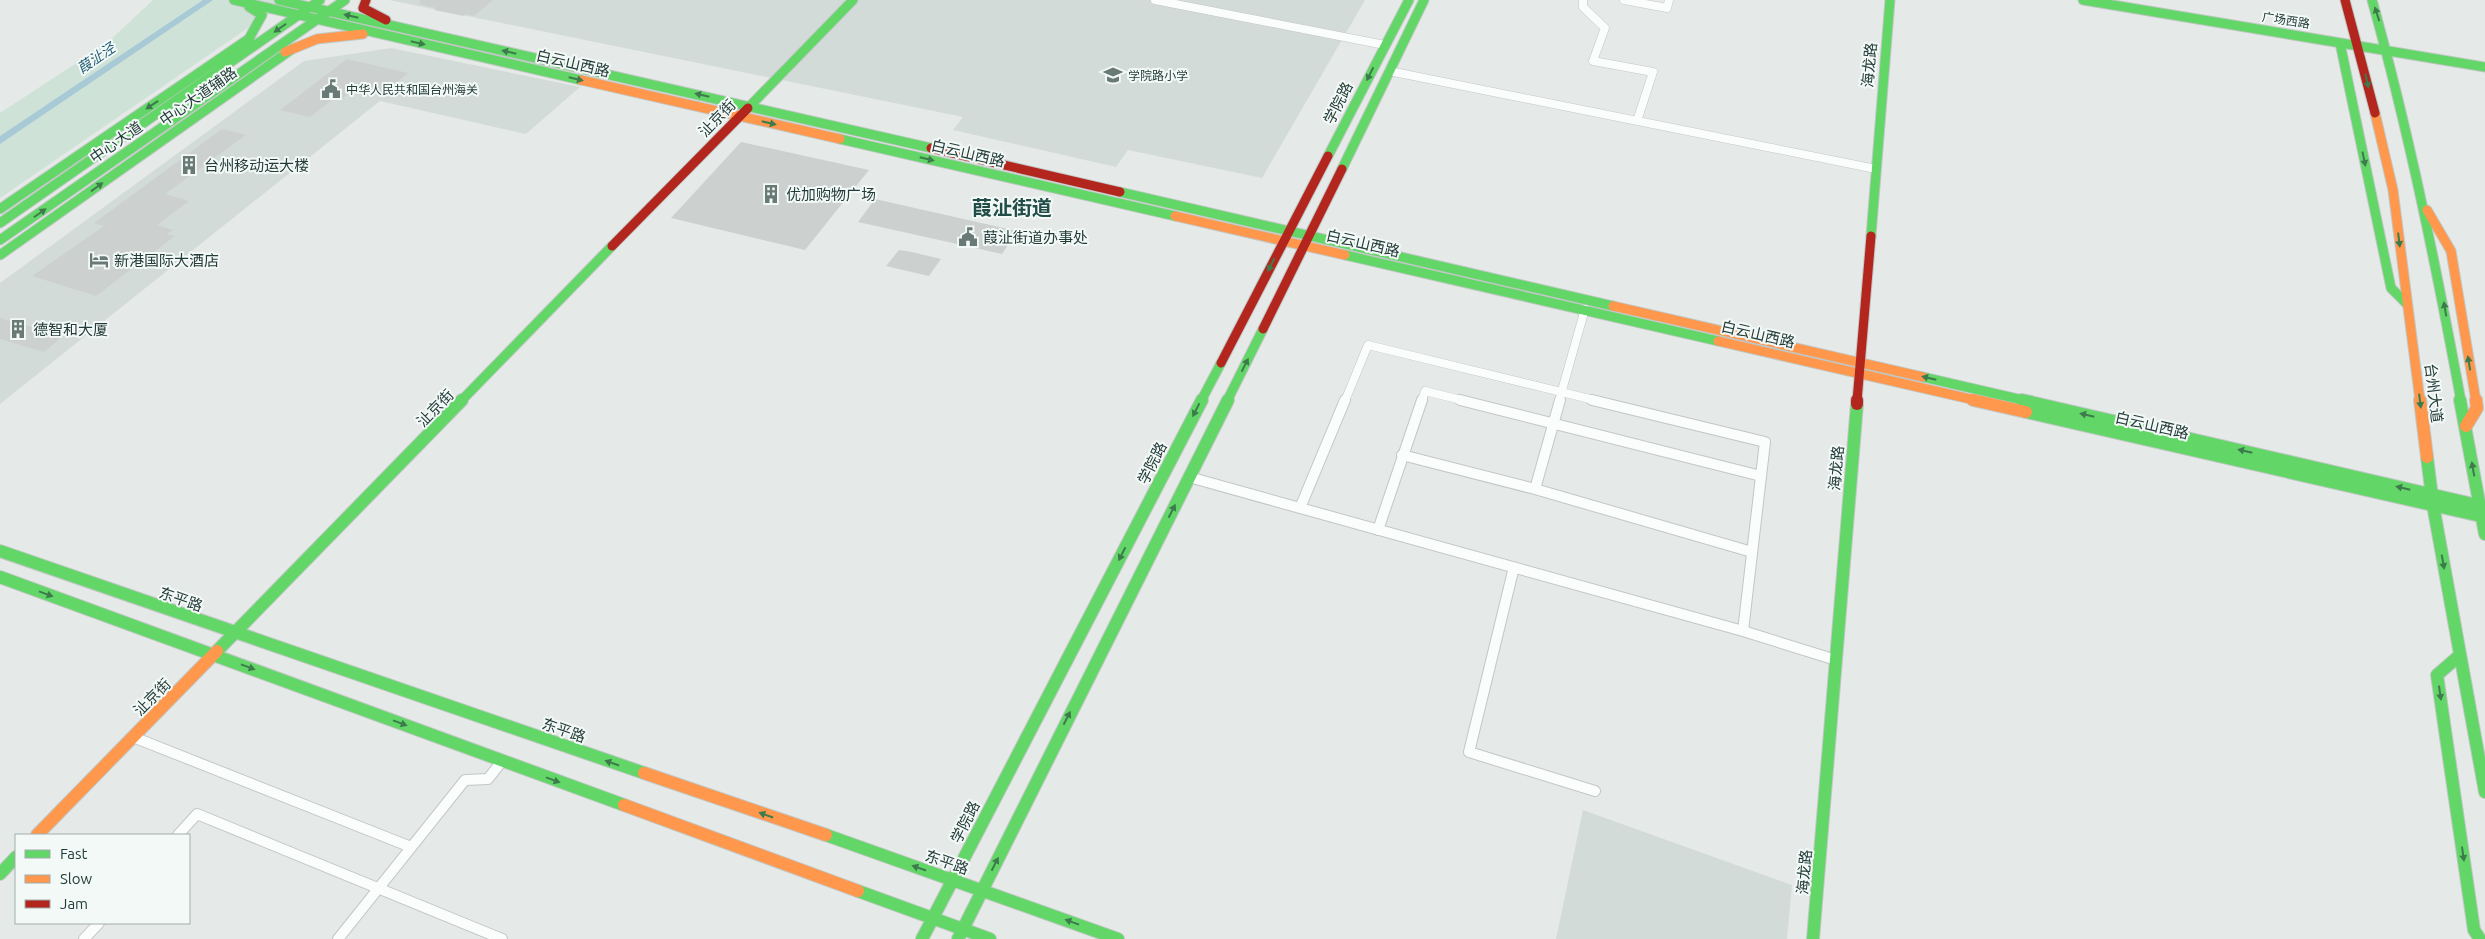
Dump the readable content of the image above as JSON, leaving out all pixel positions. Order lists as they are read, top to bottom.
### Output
{
  "streets": {
    "main road": [
      "广场西路",
      "白云山西路",
      "海龙路",
      "中心大道辅路",
      "学院路",
      "沚京街",
      "中心大道",
      "台州大道",
      "东平路"
    ]
  },
  "crossings": [
    ["广场西路", "台州大道"],
    ["白云山西路", "海龙路"],
    ["白云山西路", "学院路"],
    ["白云山西路", "沚京街"],
    ["白云山西路", "中心大道"],
    ["白云山西路", "台州大道"],
    ["中心大道辅路", "中心大道"],
    ["学院路", "东平路"],
    ["沚京街", "东平路"]
  ],
  "districts": ["葭沚街道"],
  "water": ["葭沚泾"],
  "places": {
    "school or university": ["学院路小学"],
    "public building": ["中华人民共和国台州海关", "葭沚街道办事处"],
    "building": ["台州移动运大楼", "优加购物广场", "德智和大厦"],
    "hotel": ["新港国际大酒店"]
  },
  "legend": ["Fast", "Slow", "Jam"]
}
